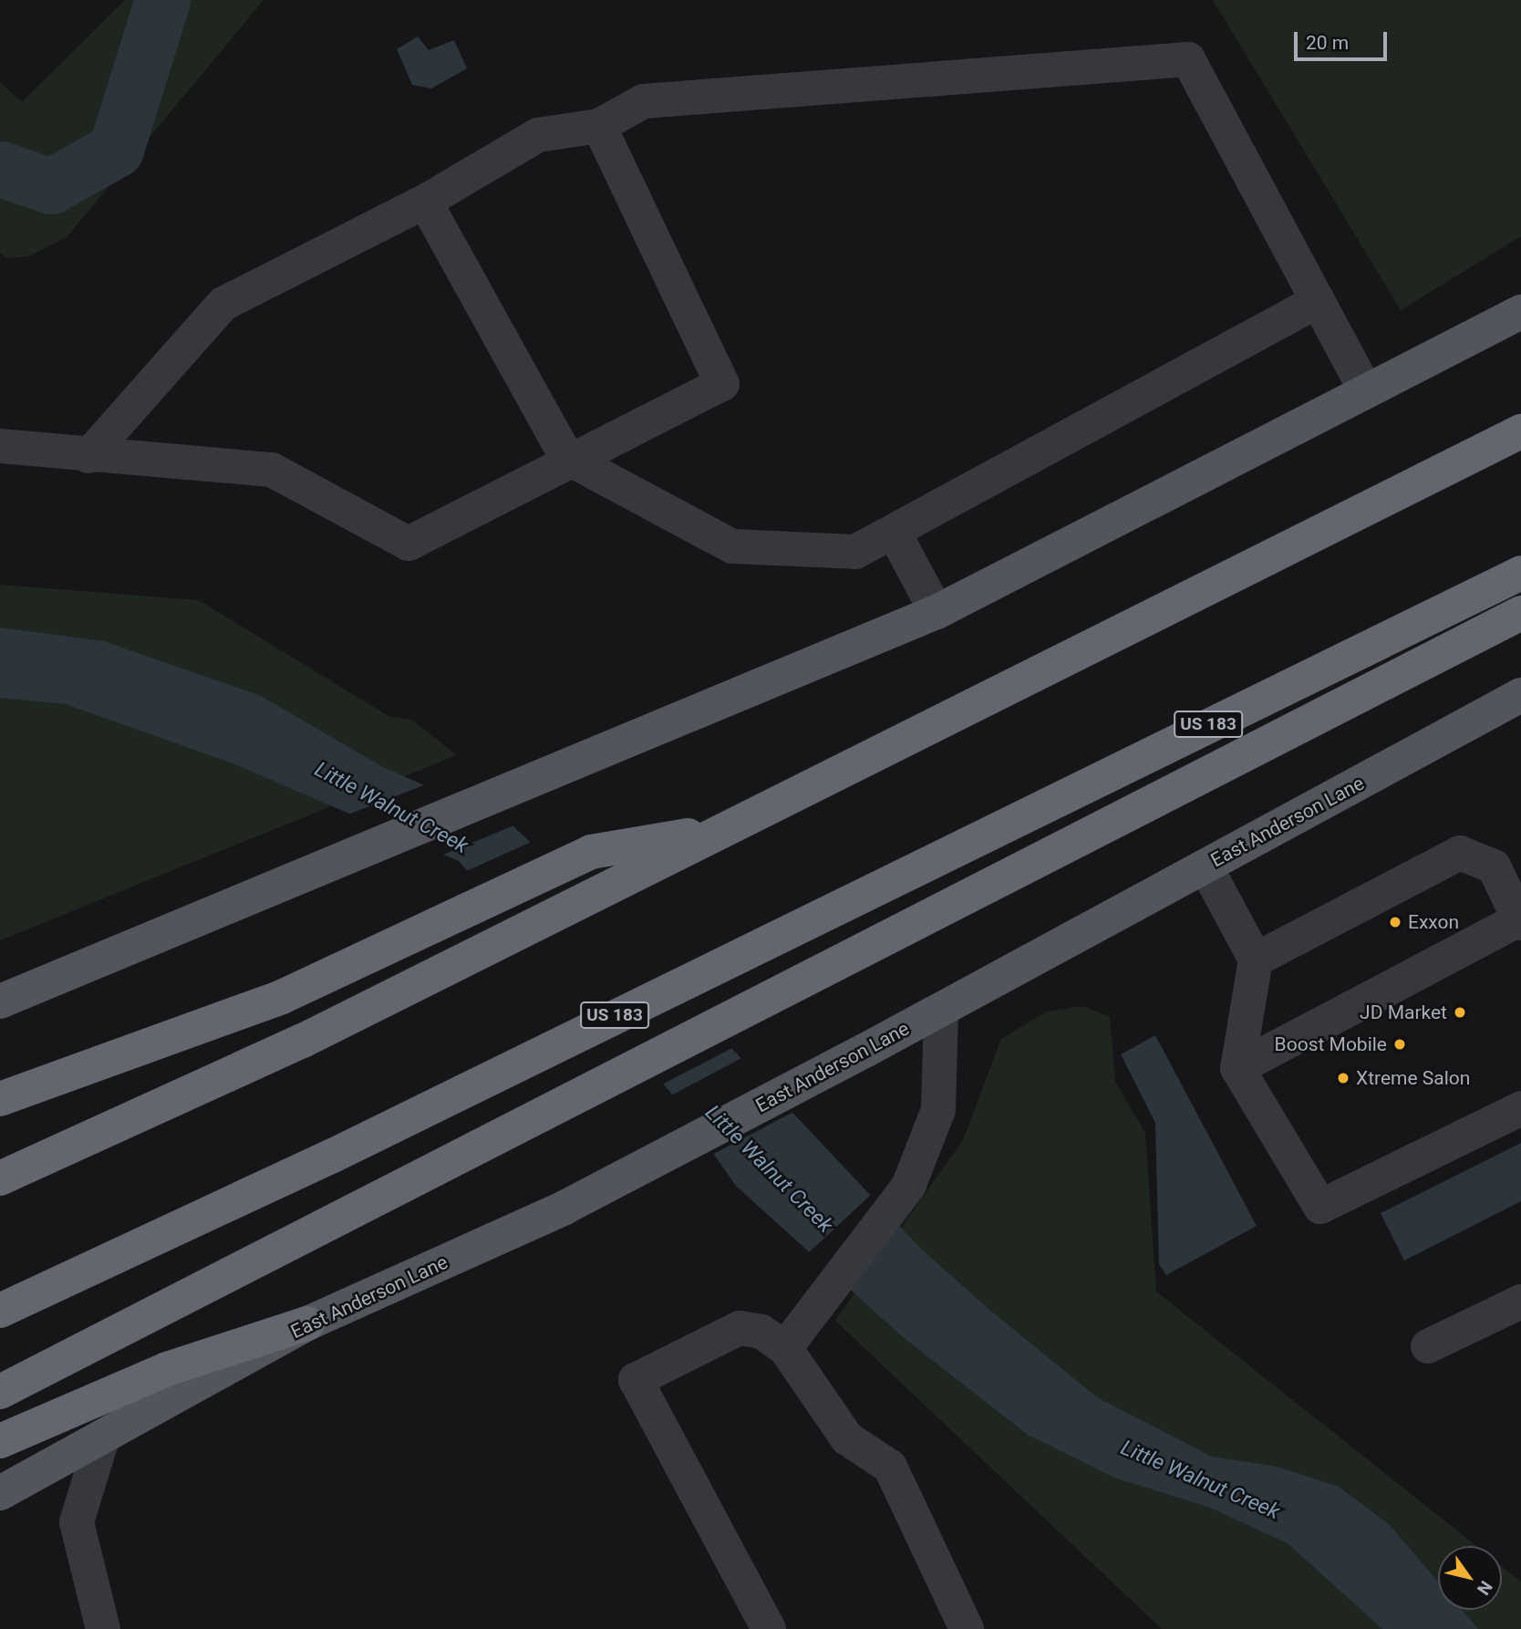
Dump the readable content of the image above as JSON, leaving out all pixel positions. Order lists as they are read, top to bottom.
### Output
{
  "streets": {
    "highway": ["US 183"],
    "main road": ["East Anderson Lane"]
  },
  "water": ["Little Walnut Creek"],
  "places": [
    "Exxon",
    "JD Market",
    "Boost Mobile",
    "Xtreme Salon"
  ],
  "scale_bar": "20 m",
  "north": "bottom right"
}
